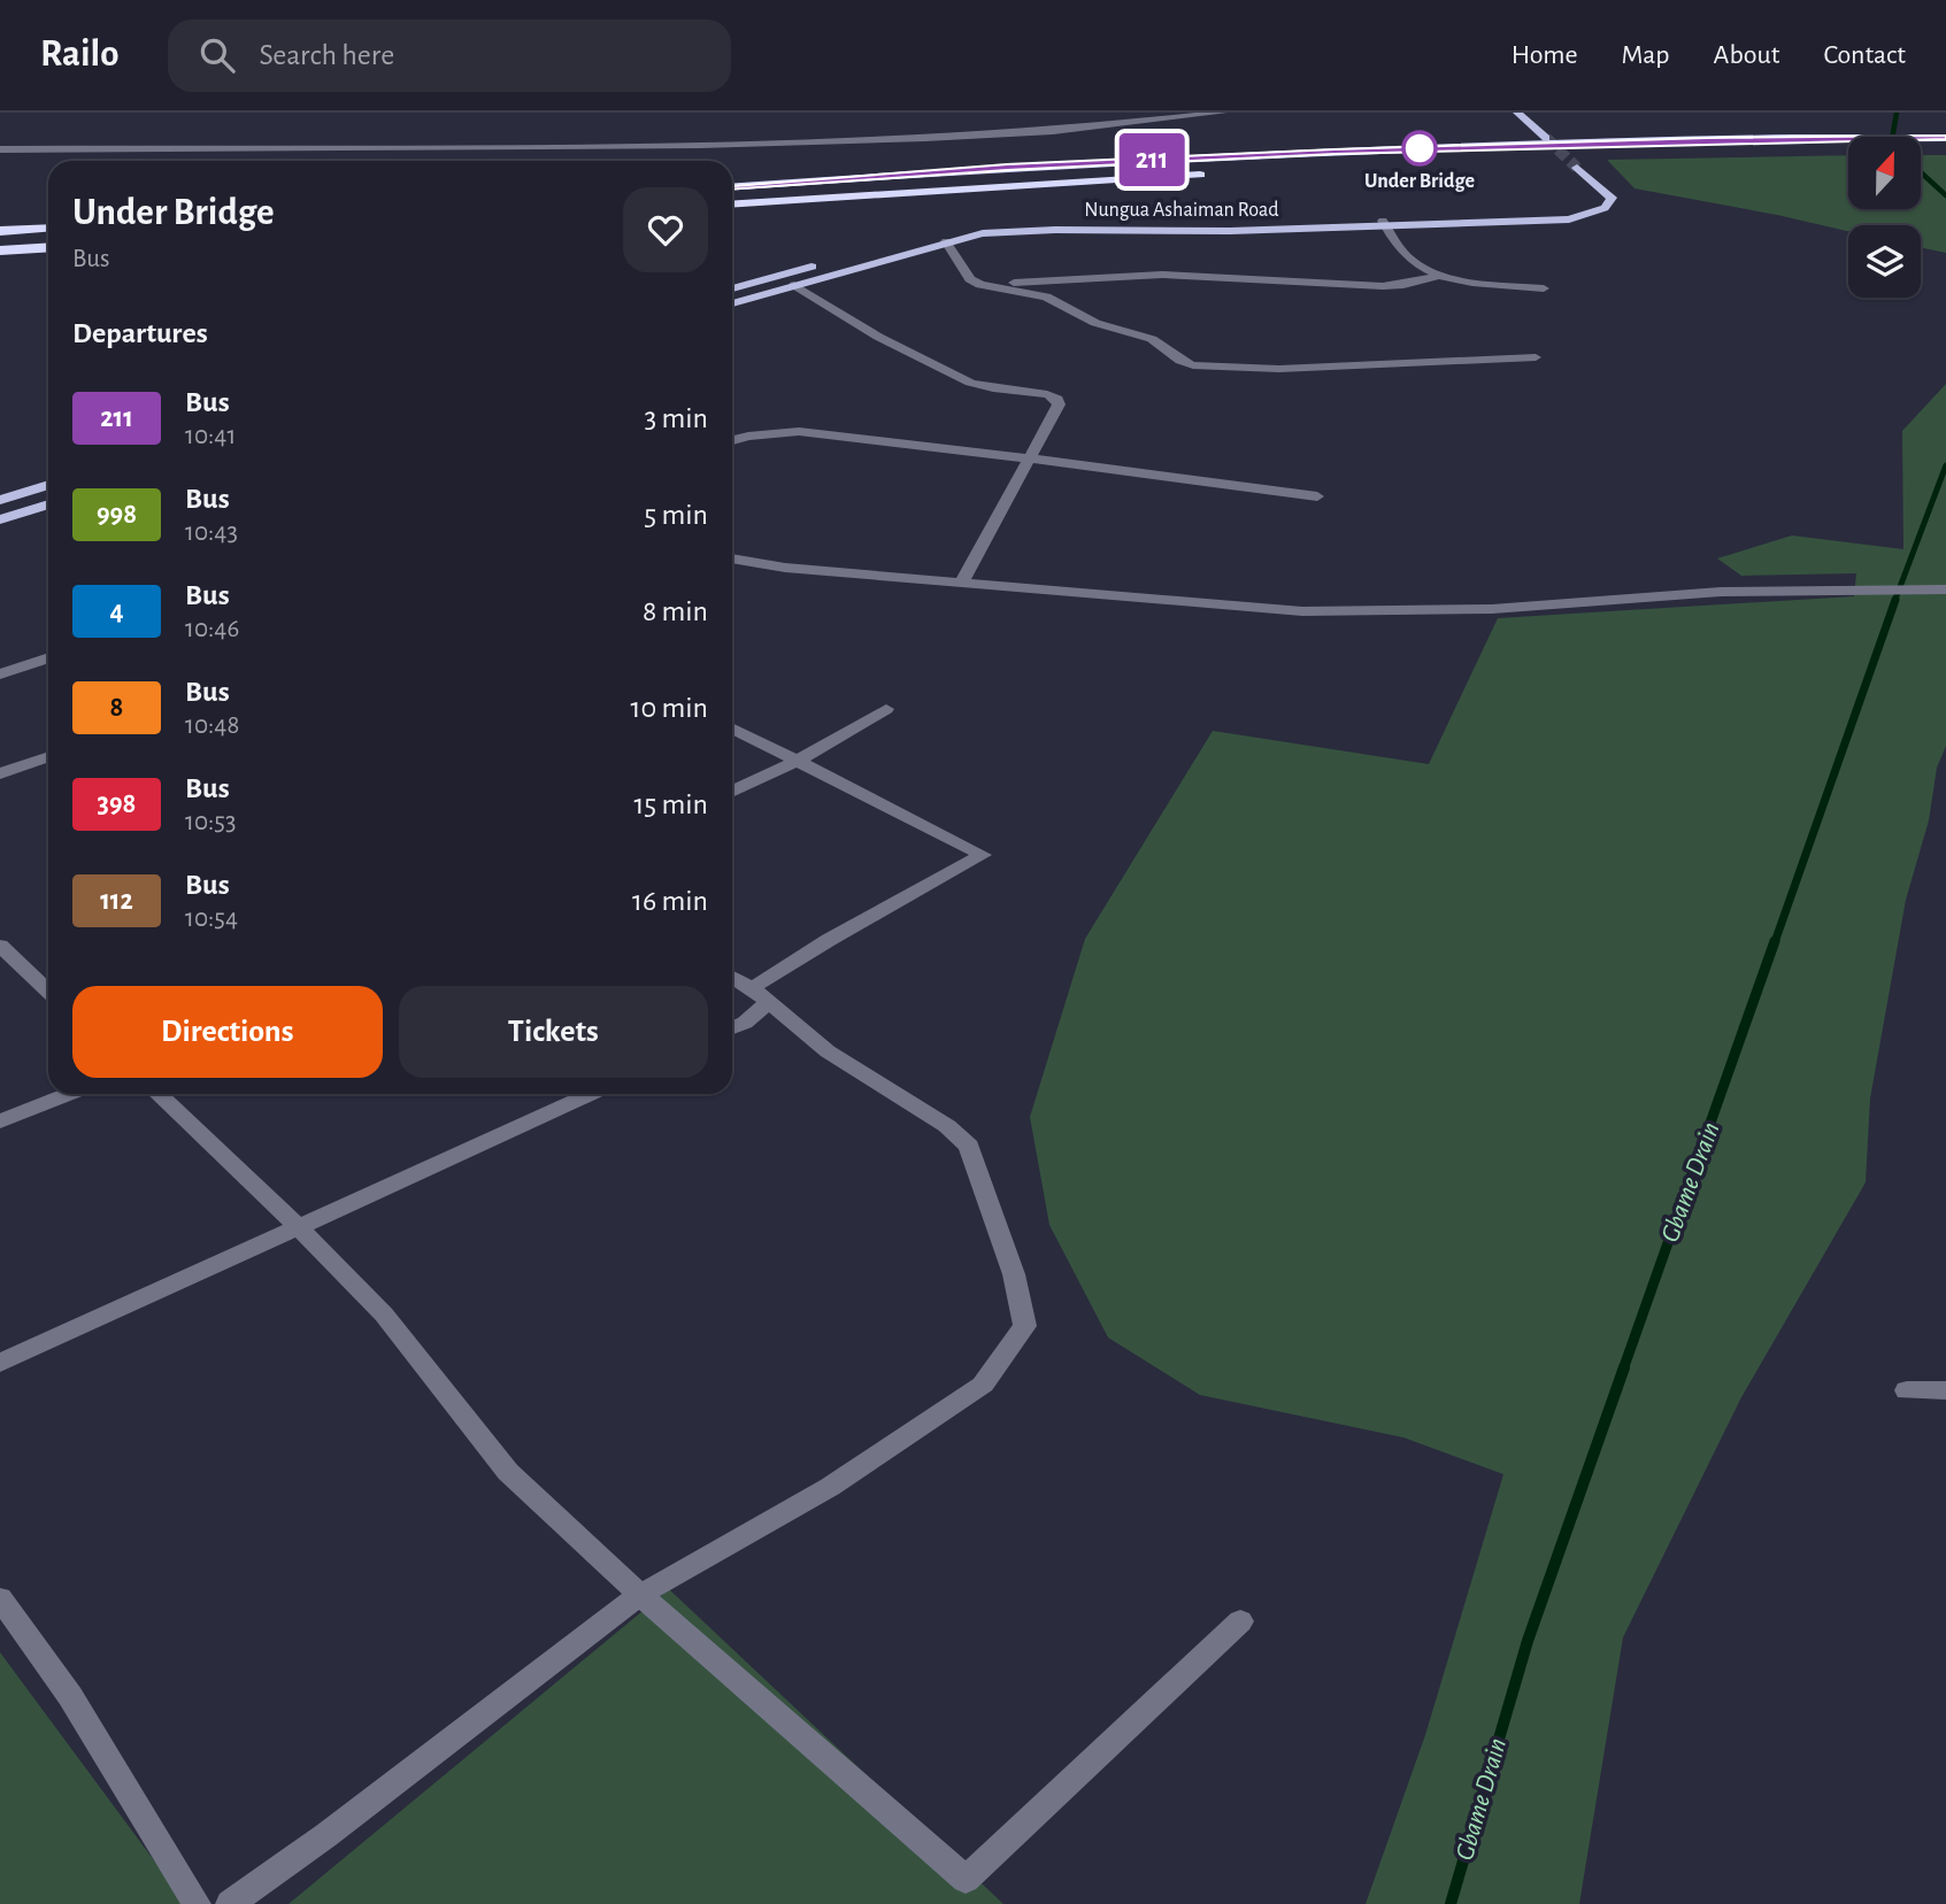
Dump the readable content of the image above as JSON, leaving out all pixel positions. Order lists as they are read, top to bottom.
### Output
{
  "streets": {
    "main road": ["Nungua Ashaiman Road"]
  },
  "water": ["Gbame Drain"],
  "places": ["Under Bridge"],
  "lines": ["bus line 211"],
  "north": "top",
  "page": {
    "header": "Railo",
    "search": "Search here",
    "nav": [
      "Home",
      "Map",
      "About",
      "Contact"
    ],
    "on_map": "211",
    "heading": [
      ["Under Bridge", "Bus"],
      "Departures"
    ],
    "list": [
      {
        "mark": "211",
        "name": "Bus",
        "note": "10:41",
        "value": "3 min"
      },
      {
        "mark": "998",
        "name": "Bus",
        "note": "10:43",
        "value": "5 min"
      },
      {
        "mark": "4",
        "name": "Bus",
        "note": "10:46",
        "value": "8 min"
      },
      {
        "mark": "8",
        "name": "Bus",
        "note": "10:48",
        "value": "10 min"
      },
      {
        "mark": "398",
        "name": "Bus",
        "note": "10:53",
        "value": "15 min"
      },
      {
        "mark": "112",
        "name": "Bus",
        "note": "10:54",
        "value": "16 min"
      }
    ],
    "buttons": ["Directions", "Tickets"]
  }
}
